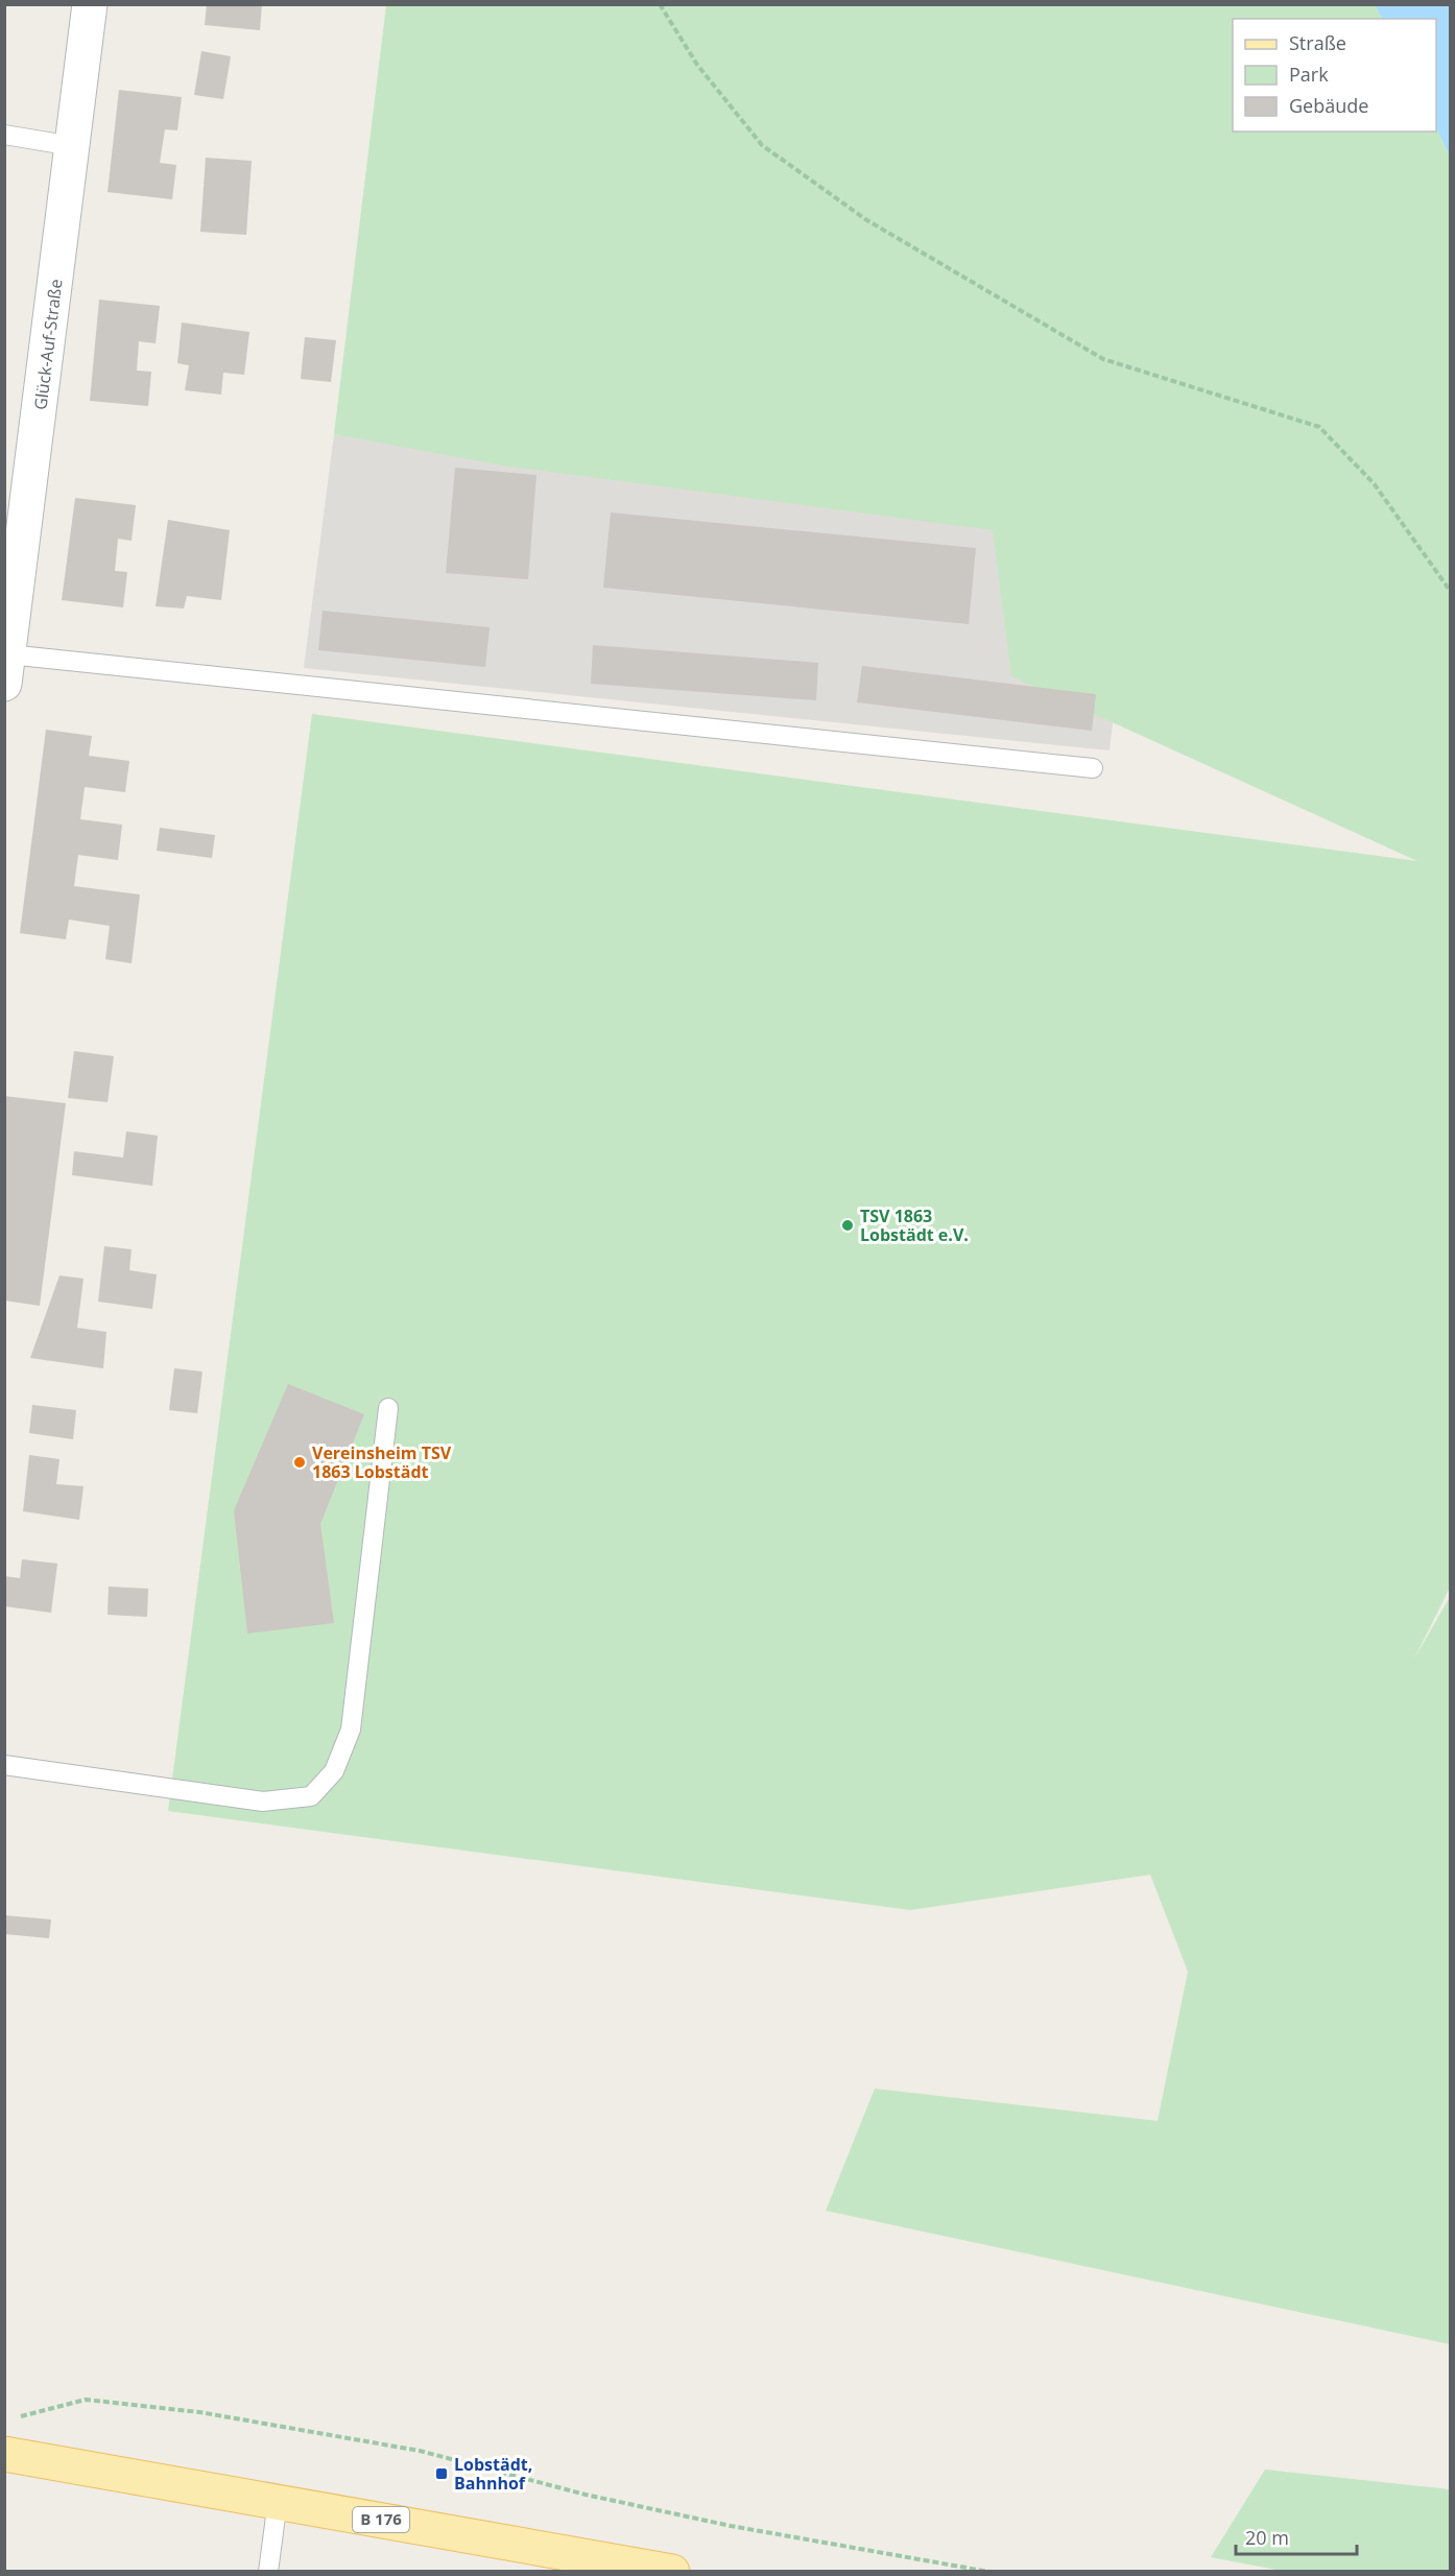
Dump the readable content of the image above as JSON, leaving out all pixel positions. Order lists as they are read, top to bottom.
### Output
{
  "streets": {
    "main road": ["Glück-Auf-Straße", "B 176"]
  },
  "places": {
    "other": ["TSV 1863 Lobstädt e.V.", "Vereinsheim TSV 1863 Lobstädt"],
    "transit": ["Lobstädt, Bahnhof"]
  },
  "legend": ["Straße", "Park", "Gebäude"],
  "scale_bar": "20 m"
}
